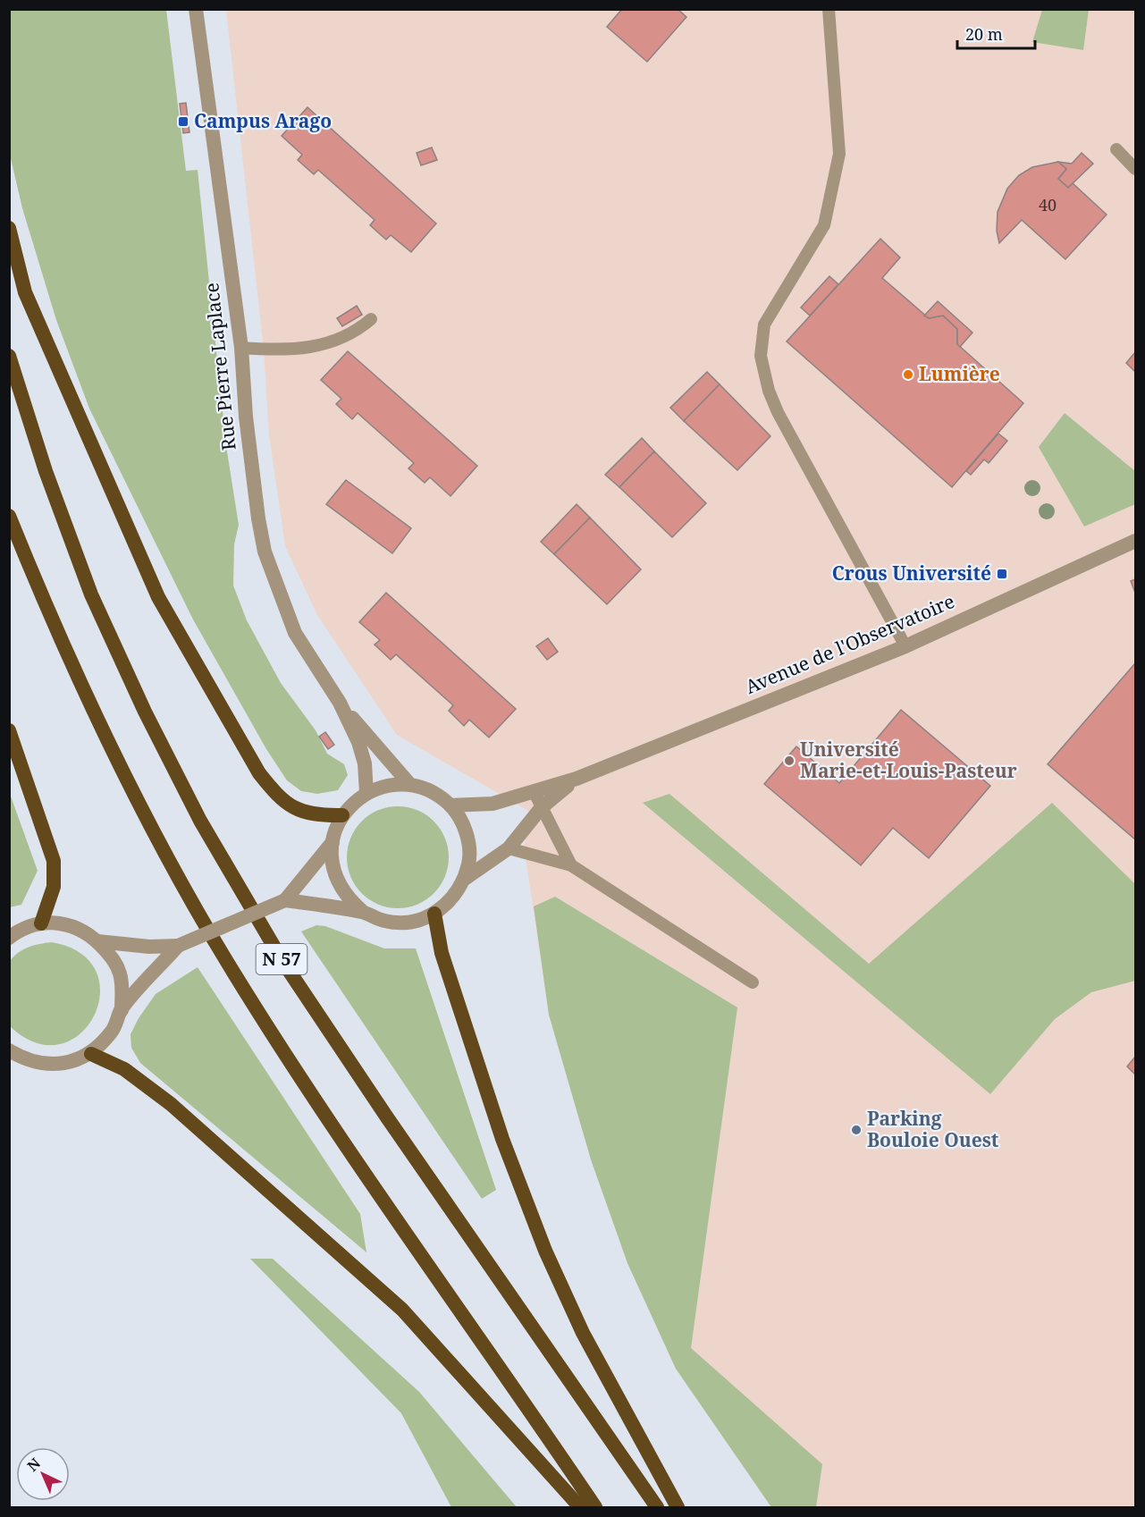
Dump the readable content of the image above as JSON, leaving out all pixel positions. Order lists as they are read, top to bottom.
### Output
{
  "streets": {
    "highway": ["N 57"],
    "street": ["Rue Pierre Laplace", "Avenue de l'Observatoire"]
  },
  "crossings": [
    ["Rue Pierre Laplace", "Avenue de l'Observatoire"]
  ],
  "places": {
    "transit": ["Campus Arago", "Crous Université"],
    "other": ["Lumière", "Université Marie-et-Louis-Pasteur", "Parking Bouloie Ouest"]
  },
  "house_numbers": ["40"],
  "scale_bar": "20 m",
  "north": "top left"
}
